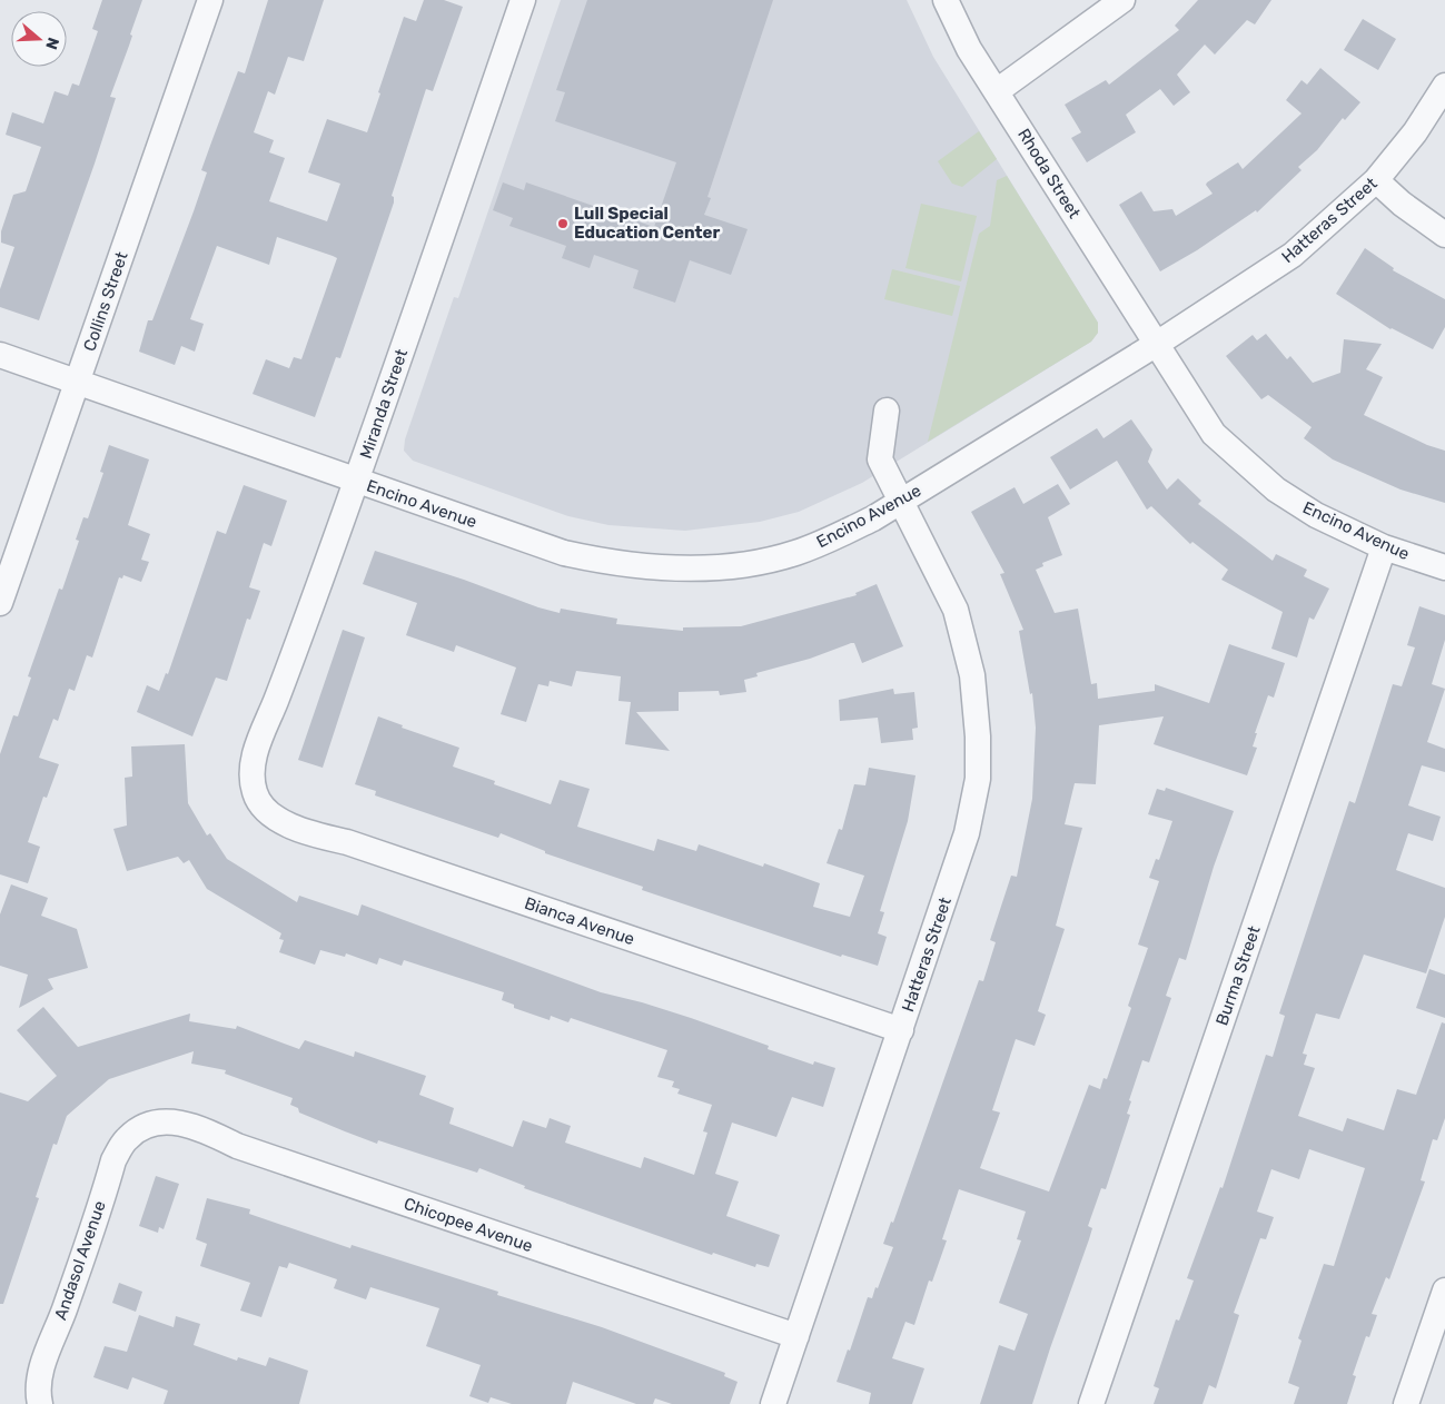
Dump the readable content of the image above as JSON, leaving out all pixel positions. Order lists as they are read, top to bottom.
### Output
{
  "streets": {
    "street": [
      "Rhoda Street",
      "Hatteras Street",
      "Collins Street",
      "Miranda Street",
      "Encino Avenue",
      "Bianca Avenue",
      "Burma Street",
      "Chicopee Avenue",
      "Andasol Avenue"
    ]
  },
  "crossings": [
    ["Rhoda Street", "Hatteras Street"],
    ["Rhoda Street", "Encino Avenue"],
    ["Hatteras Street", "Encino Avenue"],
    ["Hatteras Street", "Bianca Avenue"],
    ["Hatteras Street", "Chicopee Avenue"],
    ["Collins Street", "Encino Avenue"],
    ["Miranda Street", "Encino Avenue"],
    ["Miranda Street", "Bianca Avenue"],
    ["Encino Avenue", "Burma Street"],
    ["Chicopee Avenue", "Andasol Avenue"]
  ],
  "places": ["Lull Special Education Center"],
  "north": "right"
}
